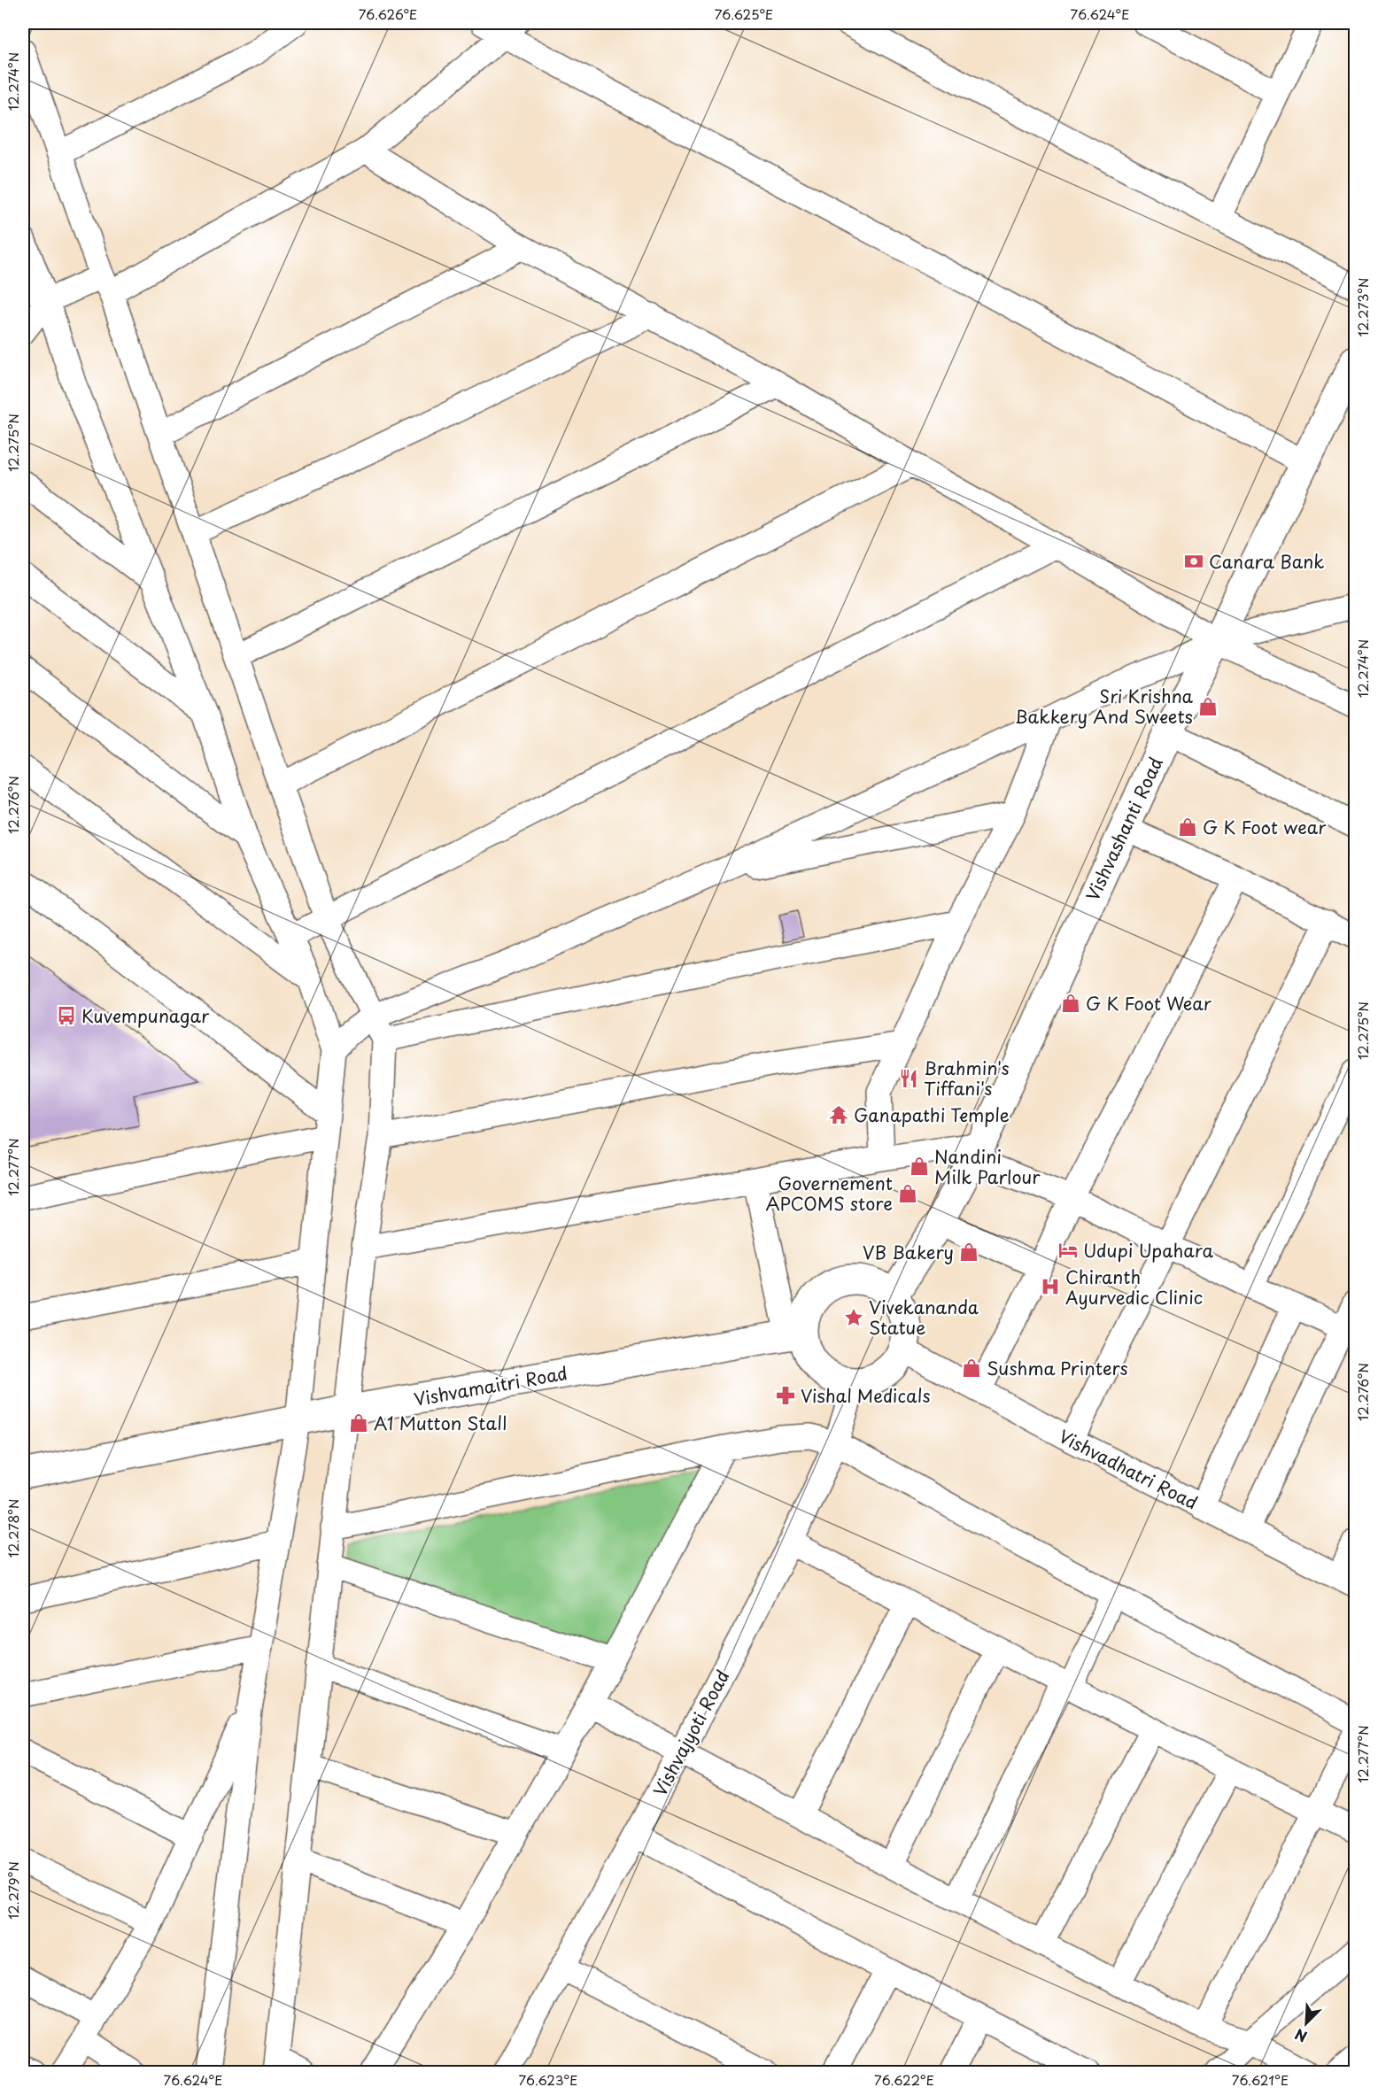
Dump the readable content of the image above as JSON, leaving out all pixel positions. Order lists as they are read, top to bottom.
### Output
{
  "streets": {
    "street": [
      "Vishvashanti Road",
      "Vishvamaitri Road",
      "Vishvadhatri Road",
      "Vishvajyoti Road"
    ]
  },
  "crossings": [
    ["Vishvashanti Road", "Vishvamaitri Road"],
    ["Vishvashanti Road", "Vishvadhatri Road"],
    ["Vishvashanti Road", "Vishvajyoti Road"],
    ["Vishvamaitri Road", "Vishvadhatri Road"],
    ["Vishvamaitri Road", "Vishvajyoti Road"],
    ["Vishvadhatri Road", "Vishvajyoti Road"]
  ],
  "places": {
    "bank": ["Canara Bank"],
    "shop": [
      "Sri Krishna Bakkery And Sweets",
      "G K Foot wear",
      "G K Foot Wear",
      "Nandini Milk Parlour",
      "Governement APCOMS store",
      "VB Bakery",
      "Sushma Printers",
      "A1 Mutton Stall"
    ],
    "bus stop": ["Kuvempunagar"],
    "restaurant": ["Brahmin's Tiffani's"],
    "temple": ["Ganapathi Temple"],
    "hotel": ["Udupi Upahara"],
    "hospital": ["Chiranth Ayurvedic Clinic"],
    "place": ["Vivekananda Statue"],
    "pharmacy": ["Vishal Medicals"]
  },
  "north": "bottom left",
  "coordinates": [
    "76.626°E",
    "76.625°E",
    "76.624°E",
    "12.274°N",
    "12.273°N",
    "12.275°N",
    "12.276°N",
    "12.277°N",
    "12.278°N",
    "12.279°N",
    "76.623°E",
    "76.622°E",
    "76.621°E"
  ]
}
